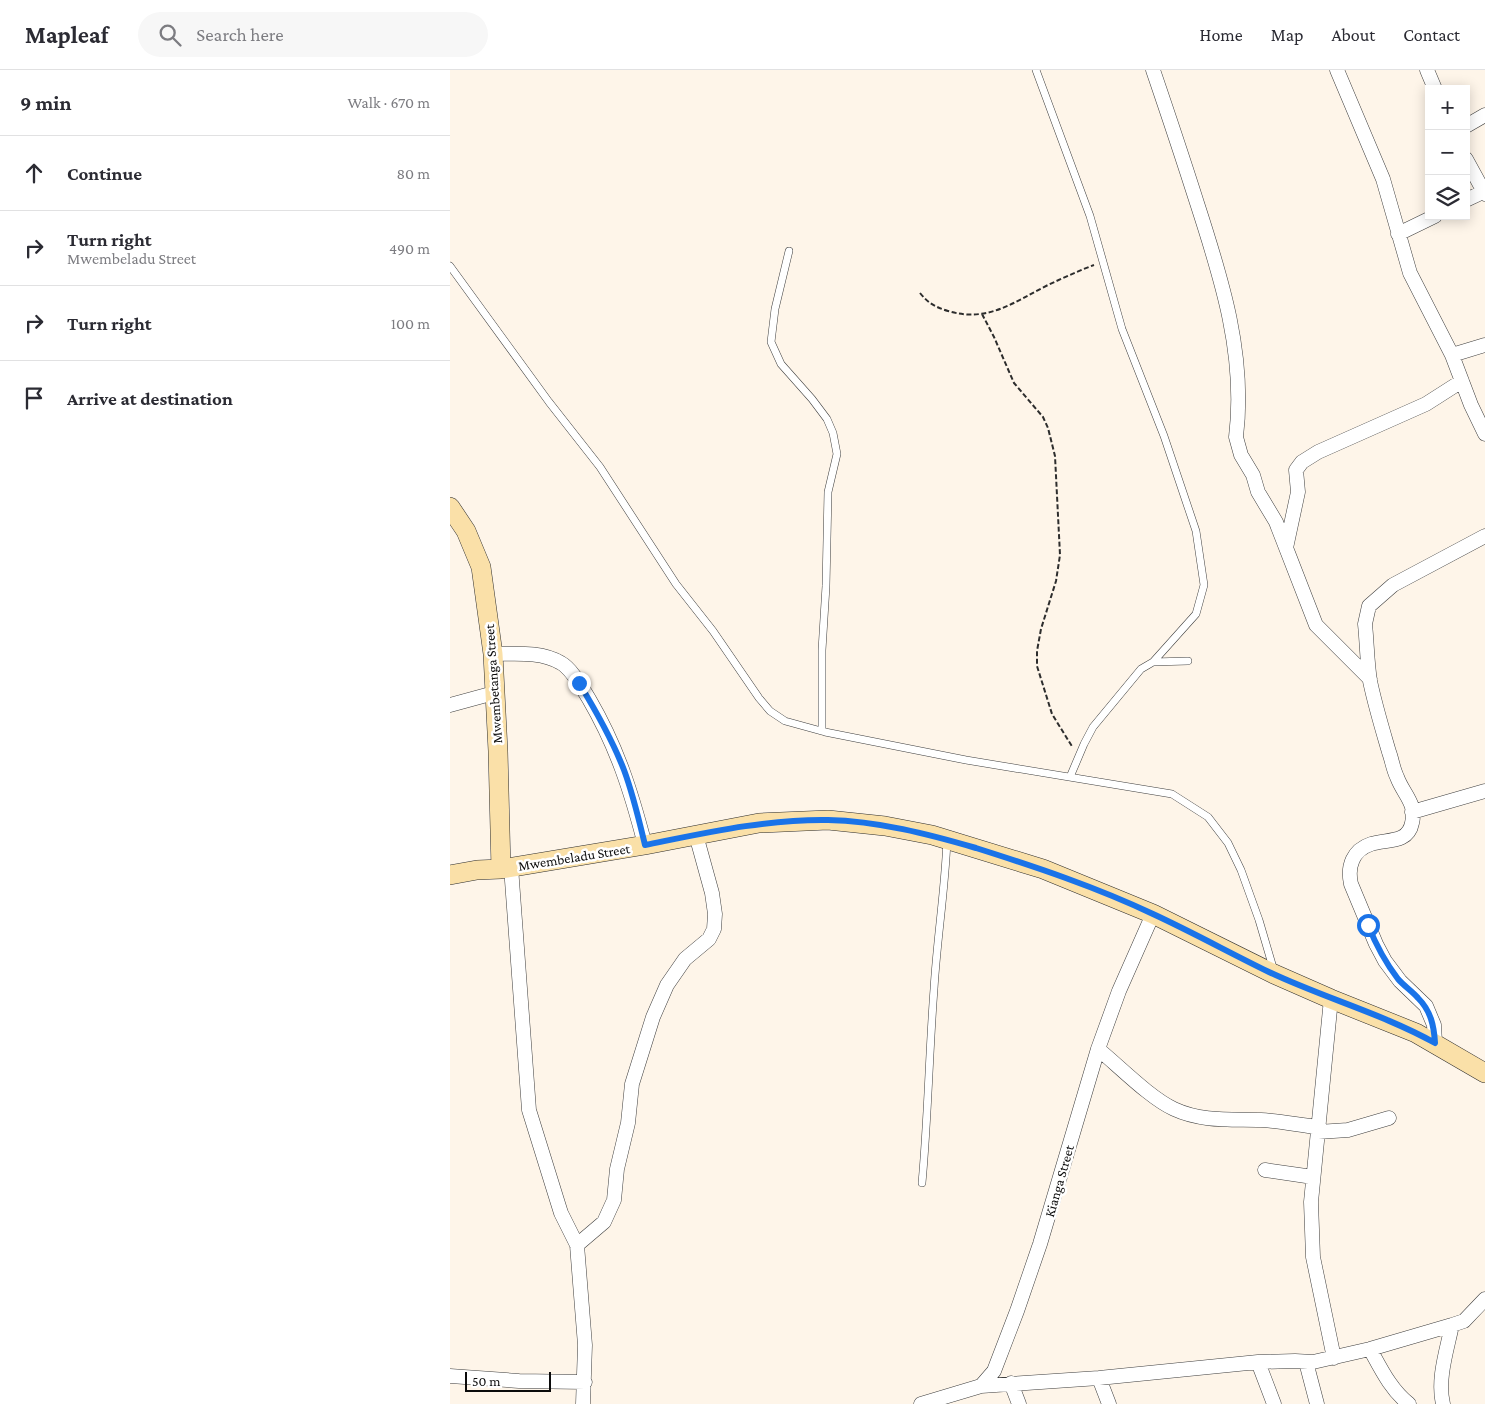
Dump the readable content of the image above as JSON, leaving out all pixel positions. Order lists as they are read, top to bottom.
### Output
{
  "streets": {
    "street": ["Mwembetanga Street", "Mwembeladu Street", "Kianga Street"]
  },
  "crossings": [
    ["Mwembetanga Street", "Mwembeladu Street"],
    ["Mwembeladu Street", "Kianga Street"]
  ],
  "scale_bar": "50 m",
  "page": {
    "header": "Mapleaf",
    "search": "Search here",
    "nav": [
      "Home",
      "Map",
      "About",
      "Contact"
    ],
    "heading": ["9 min", "Walk · 670 m"],
    "map_buttons": ["+", "−"],
    "list": [
      ["Continue", "80 m"],
      ["Turn right", "Mwembeladu Street", "490 m"],
      ["Turn right", "100 m"],
      "Arrive at destination"
    ],
    "scale": "50 m"
  }
}
